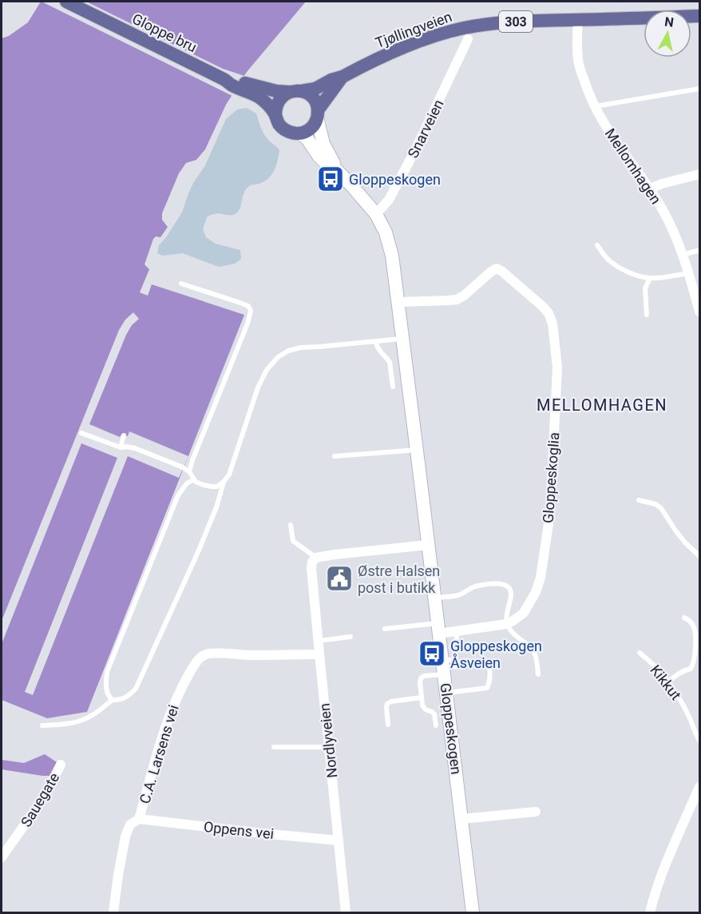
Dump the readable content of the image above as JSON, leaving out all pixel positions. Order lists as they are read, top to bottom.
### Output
{
  "streets": {
    "main road": [
      "303",
      "Tjøllingveien",
      "Gloppe bru",
      "Gloppeskogen"
    ],
    "street": [
      "Snarveien",
      "Mellomhagen",
      "Gloppeskoglia",
      "Nordlyveien",
      "C.A. Larsens vei",
      "Sauegate",
      "Oppens vei"
    ],
    "lane": ["Kikkut"]
  },
  "crossings": [
    ["303", "Tjøllingveien"],
    ["303", "Gloppeskogen"],
    ["Tjøllingveien", "Gloppe bru"],
    ["Tjøllingveien", "Mellomhagen"],
    ["Tjøllingveien", "Gloppeskogen"],
    ["Snarveien", "Gloppeskogen"],
    ["Gloppeskoglia", "Gloppeskogen"],
    ["Nordlyveien", "C.A. Larsens vei"],
    ["Nordlyveien", "Oppens vei"],
    ["C.A. Larsens vei", "Oppens vei"]
  ],
  "districts": ["MELLOMHAGEN"],
  "places": {
    "bus stop": ["Gloppeskogen", "Gloppeskogen Åsveien"],
    "public building": ["Østre Halsen post i butikk"]
  },
  "north": "top"
}
